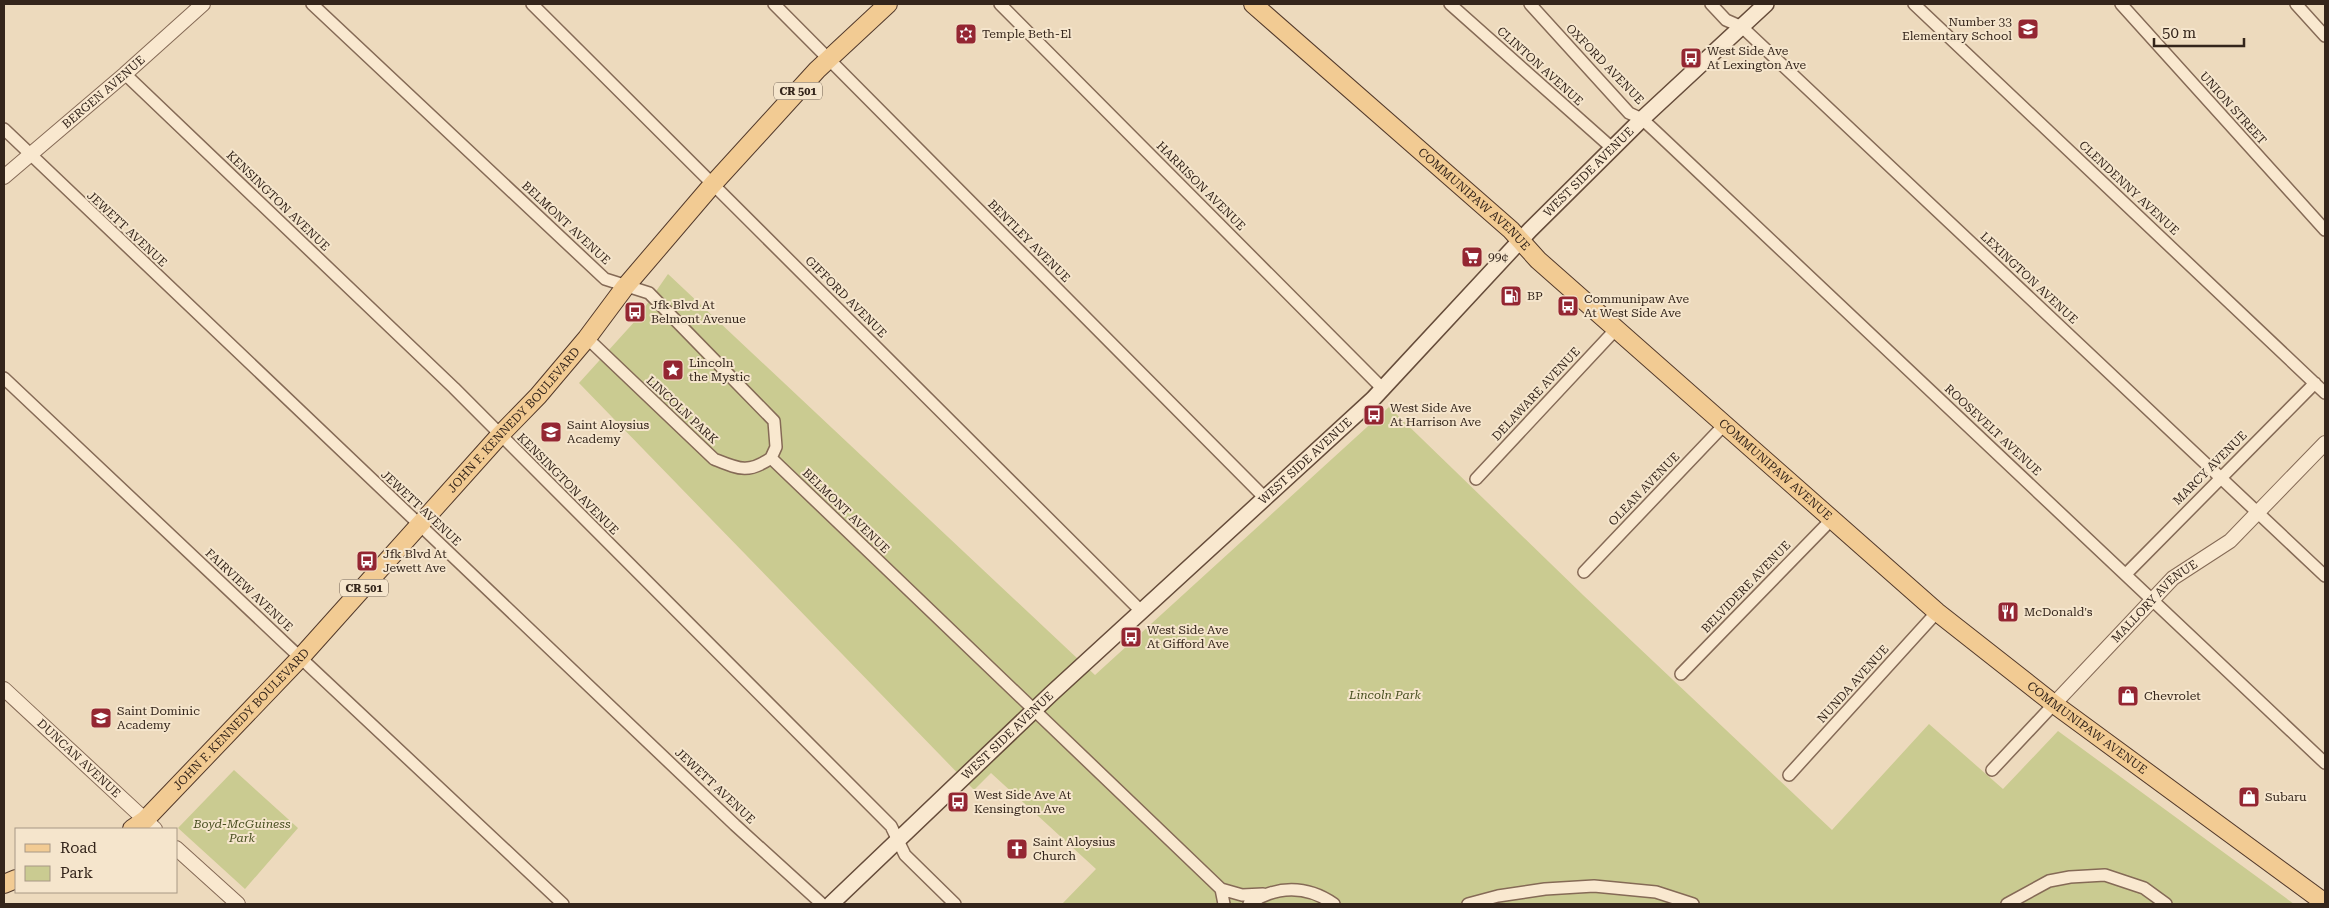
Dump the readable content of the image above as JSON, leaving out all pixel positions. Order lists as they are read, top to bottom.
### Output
{
  "streets": {
    "main road": [
      "CR 501",
      "WEST SIDE AVENUE",
      "COMMUNIPAW AVENUE",
      "JOHN F. KENNEDY BOULEVARD"
    ],
    "street": [
      "OXFORD AVENUE",
      "CLINTON AVENUE",
      "BERGEN AVENUE",
      "UNION STREET",
      "HARRISON AVENUE",
      "CLENDENNY AVENUE",
      "KENSINGTON AVENUE",
      "BELMONT AVENUE",
      "JEWETT AVENUE",
      "BENTLEY AVENUE",
      "LEXINGTON AVENUE",
      "GIFFORD AVENUE",
      "DELAWARE AVENUE",
      "LINCOLN PARK",
      "ROOSEVELT AVENUE",
      "MARCY AVENUE",
      "OLEAN AVENUE",
      "BELVIDERE AVENUE",
      "FAIRVIEW AVENUE",
      "MALLORY AVENUE",
      "NUNDA AVENUE",
      "DUNCAN AVENUE"
    ]
  },
  "crossings": [
    ["OXFORD AVENUE", "WEST SIDE AVENUE"],
    ["OXFORD AVENUE", "ROOSEVELT AVENUE"],
    ["CLINTON AVENUE", "WEST SIDE AVENUE"],
    ["BERGEN AVENUE", "KENSINGTON AVENUE"],
    ["BERGEN AVENUE", "JEWETT AVENUE"],
    ["WEST SIDE AVENUE", "HARRISON AVENUE"],
    ["WEST SIDE AVENUE", "COMMUNIPAW AVENUE"],
    ["WEST SIDE AVENUE", "KENSINGTON AVENUE"],
    ["WEST SIDE AVENUE", "BELMONT AVENUE"],
    ["WEST SIDE AVENUE", "BENTLEY AVENUE"],
    ["WEST SIDE AVENUE", "LEXINGTON AVENUE"],
    ["WEST SIDE AVENUE", "GIFFORD AVENUE"],
    ["WEST SIDE AVENUE", "ROOSEVELT AVENUE"],
    ["CLENDENNY AVENUE", "MARCY AVENUE"],
    ["COMMUNIPAW AVENUE", "DELAWARE AVENUE"],
    ["COMMUNIPAW AVENUE", "OLEAN AVENUE"],
    ["COMMUNIPAW AVENUE", "BELVIDERE AVENUE"],
    ["COMMUNIPAW AVENUE", "MALLORY AVENUE"],
    ["COMMUNIPAW AVENUE", "NUNDA AVENUE"],
    ["KENSINGTON AVENUE", "JOHN F. KENNEDY BOULEVARD"],
    ["BELMONT AVENUE", "LINCOLN PARK"],
    ["BELMONT AVENUE", "JOHN F. KENNEDY BOULEVARD"],
    ["JEWETT AVENUE", "JOHN F. KENNEDY BOULEVARD"],
    ["BENTLEY AVENUE", "JOHN F. KENNEDY BOULEVARD"],
    ["LEXINGTON AVENUE", "MARCY AVENUE"],
    ["LEXINGTON AVENUE", "MALLORY AVENUE"],
    ["GIFFORD AVENUE", "JOHN F. KENNEDY BOULEVARD"],
    ["LINCOLN PARK", "JOHN F. KENNEDY BOULEVARD"],
    ["JOHN F. KENNEDY BOULEVARD", "FAIRVIEW AVENUE"],
    ["JOHN F. KENNEDY BOULEVARD", "DUNCAN AVENUE"],
    ["ROOSEVELT AVENUE", "MARCY AVENUE"],
    ["ROOSEVELT AVENUE", "MALLORY AVENUE"]
  ],
  "parks": ["Lincoln Park", "Boyd-McGuiness Park"],
  "places": {
    "school or university": ["Number 33 Elementary School", "Saint Aloysius Academy", "Saint Dominic Academy"],
    "synagogue": ["Temple Beth-El"],
    "bus stop": [
      "West Side Ave At Lexington Ave",
      "Communipaw Ave At West Side Ave",
      "Jfk Blvd At Belmont Avenue",
      "West Side Ave At Harrison Ave",
      "Jfk Blvd At Jewett Ave",
      "West Side Ave At Gifford Ave",
      "West Side Ave At Kensington Ave"
    ],
    "supermarket": ["99¢"],
    "fuel station": ["BP"],
    "place": ["Lincoln the Mystic"],
    "restaurant": ["McDonald's"],
    "shop": ["Chevrolet", "Subaru"],
    "church": ["Saint Aloysius Church"]
  },
  "legend": ["Road", "Park"],
  "scale_bar": "50 m"
}
